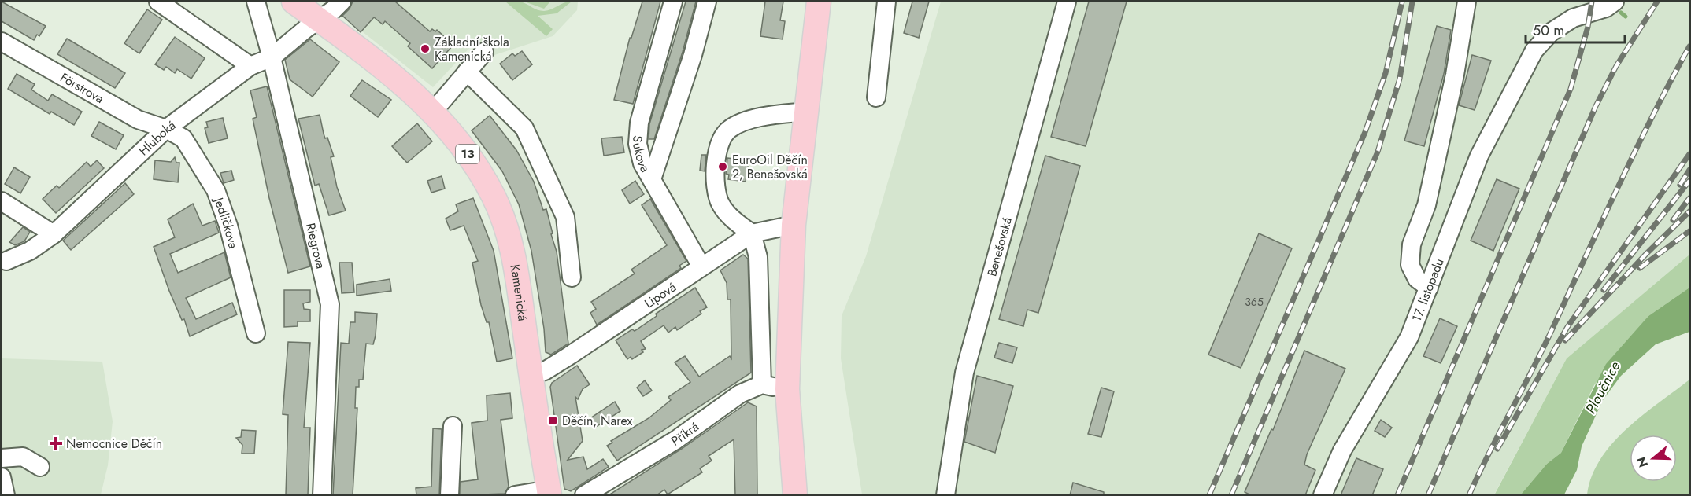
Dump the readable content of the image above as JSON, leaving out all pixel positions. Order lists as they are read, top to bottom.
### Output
{
  "streets": {
    "main road": ["13", "Kamenická"],
    "street": [
      "Förstrova",
      "Hluboká",
      "Sukova",
      "Jedličkova",
      "Riegrova",
      "Benešovská",
      "17. listopadu",
      "Lipová",
      "Příkrá"
    ]
  },
  "crossings": [
    ["Förstrova", "Hluboká"],
    ["Förstrova", "Jedličkova"],
    ["Hluboká", "Jedličkova"],
    ["Hluboká", "Riegrova"],
    ["Hluboká", "Kamenická"],
    ["Sukova", "Lipová"],
    ["Kamenická", "Lipová"]
  ],
  "water": ["Ploučnice"],
  "places": {
    "other": ["Základní škola Kamenická", "EuroOil Děčín 2, Benešovská"],
    "transit": ["Děčín, Narex"],
    "health": ["Nemocnice Děčín"]
  },
  "house_numbers": ["365"],
  "scale_bar": "50 m",
  "north": "left"
}
